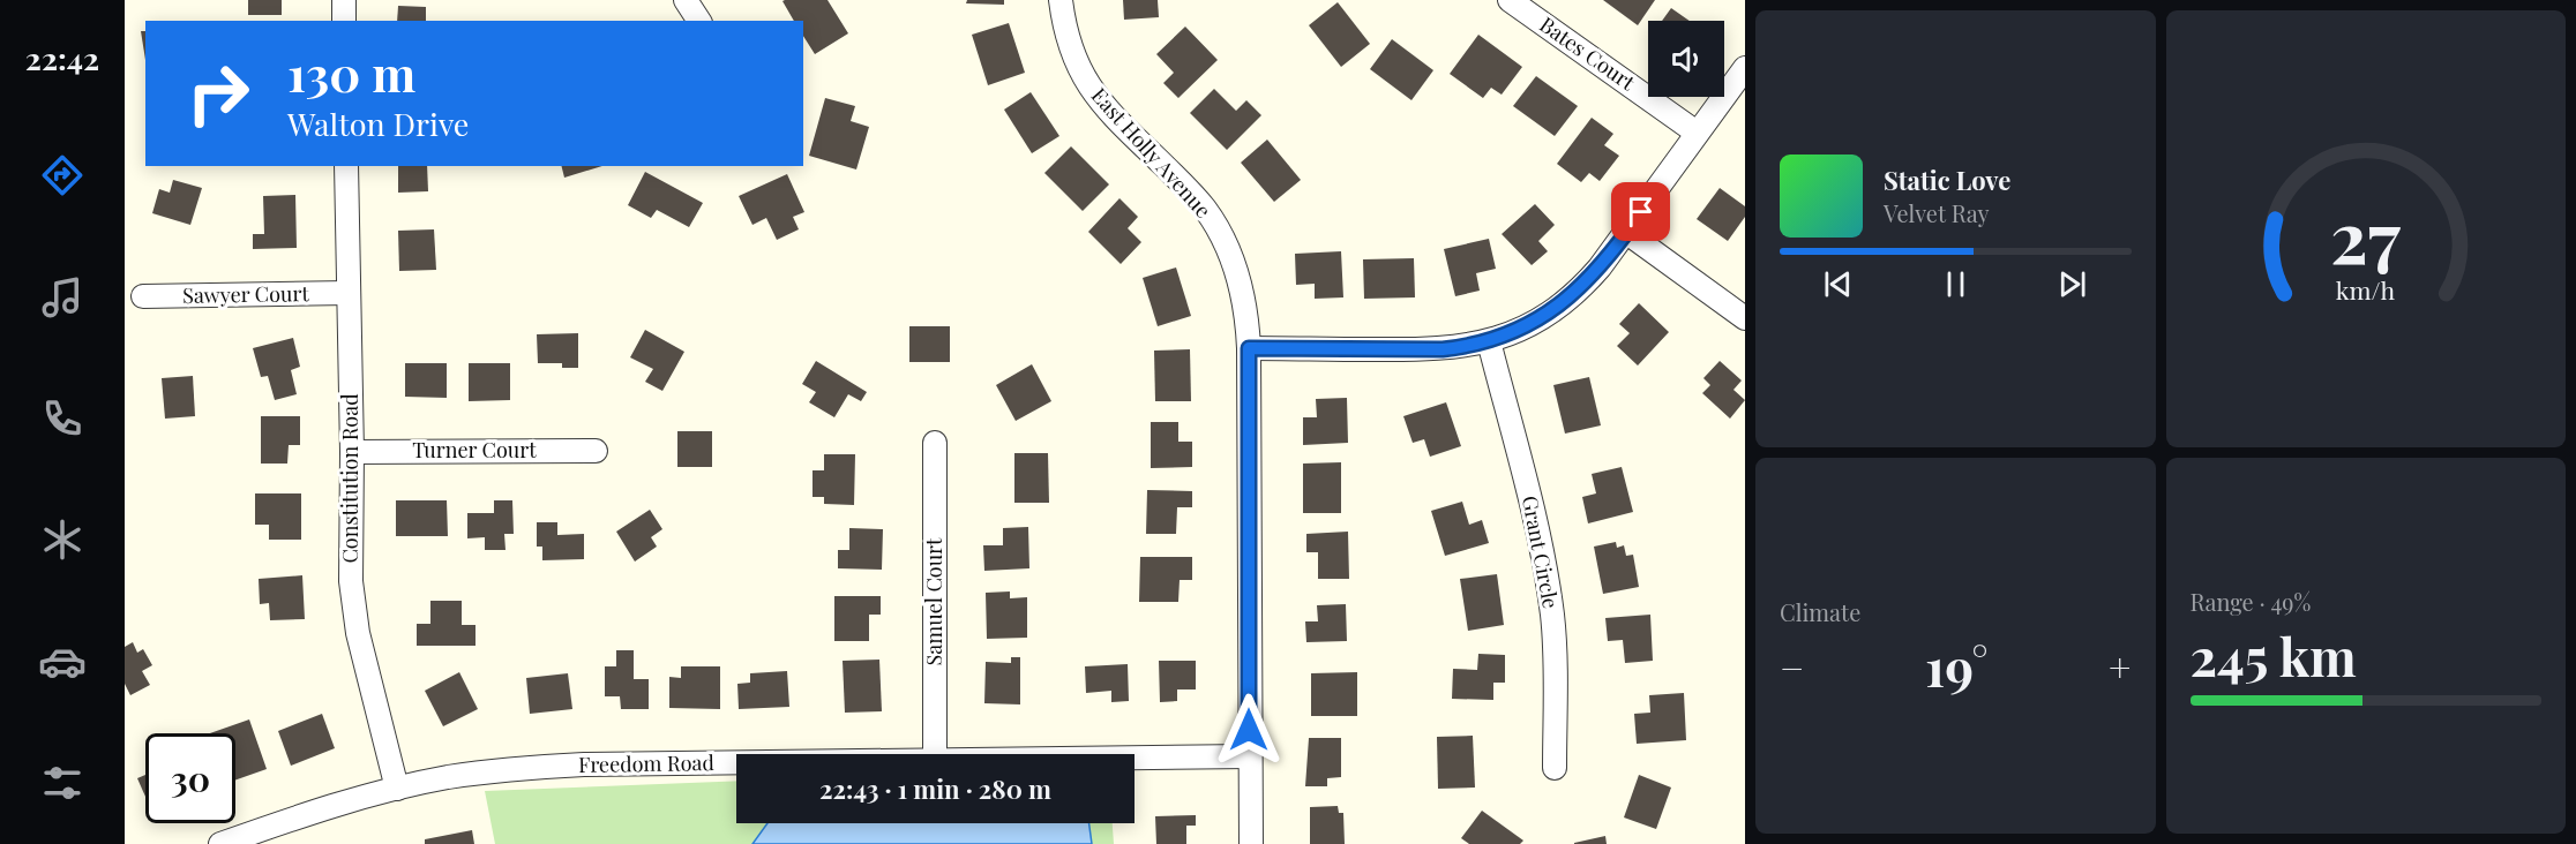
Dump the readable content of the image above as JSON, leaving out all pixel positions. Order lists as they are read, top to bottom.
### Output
{
  "streets": {
    "street": [
      "Bates Court",
      "East Holly Avenue",
      "Sawyer Court",
      "Turner Court",
      "Constitution Road",
      "Grant Circle",
      "Samuel Court",
      "Freedom Road"
    ]
  },
  "crossings": [
    ["East Holly Avenue", "Freedom Road"],
    ["Sawyer Court", "Constitution Road"],
    ["Turner Court", "Constitution Road"],
    ["Constitution Road", "Freedom Road"]
  ],
  "page": {
    "tabs": "22:42",
    "turn": ["130 m", "Walton Drive"],
    "song": ["Static Love", "Velvet Ray"],
    "tile": [
      "Climate",
      ["Range · 49%", "245 km"]
    ],
    "heat": ["−", "19°", "+"],
    "limit": "30",
    "trip": "22:43 · 1 min · 280 m",
    "gauge": ["27", "km/h"]
  }
}
